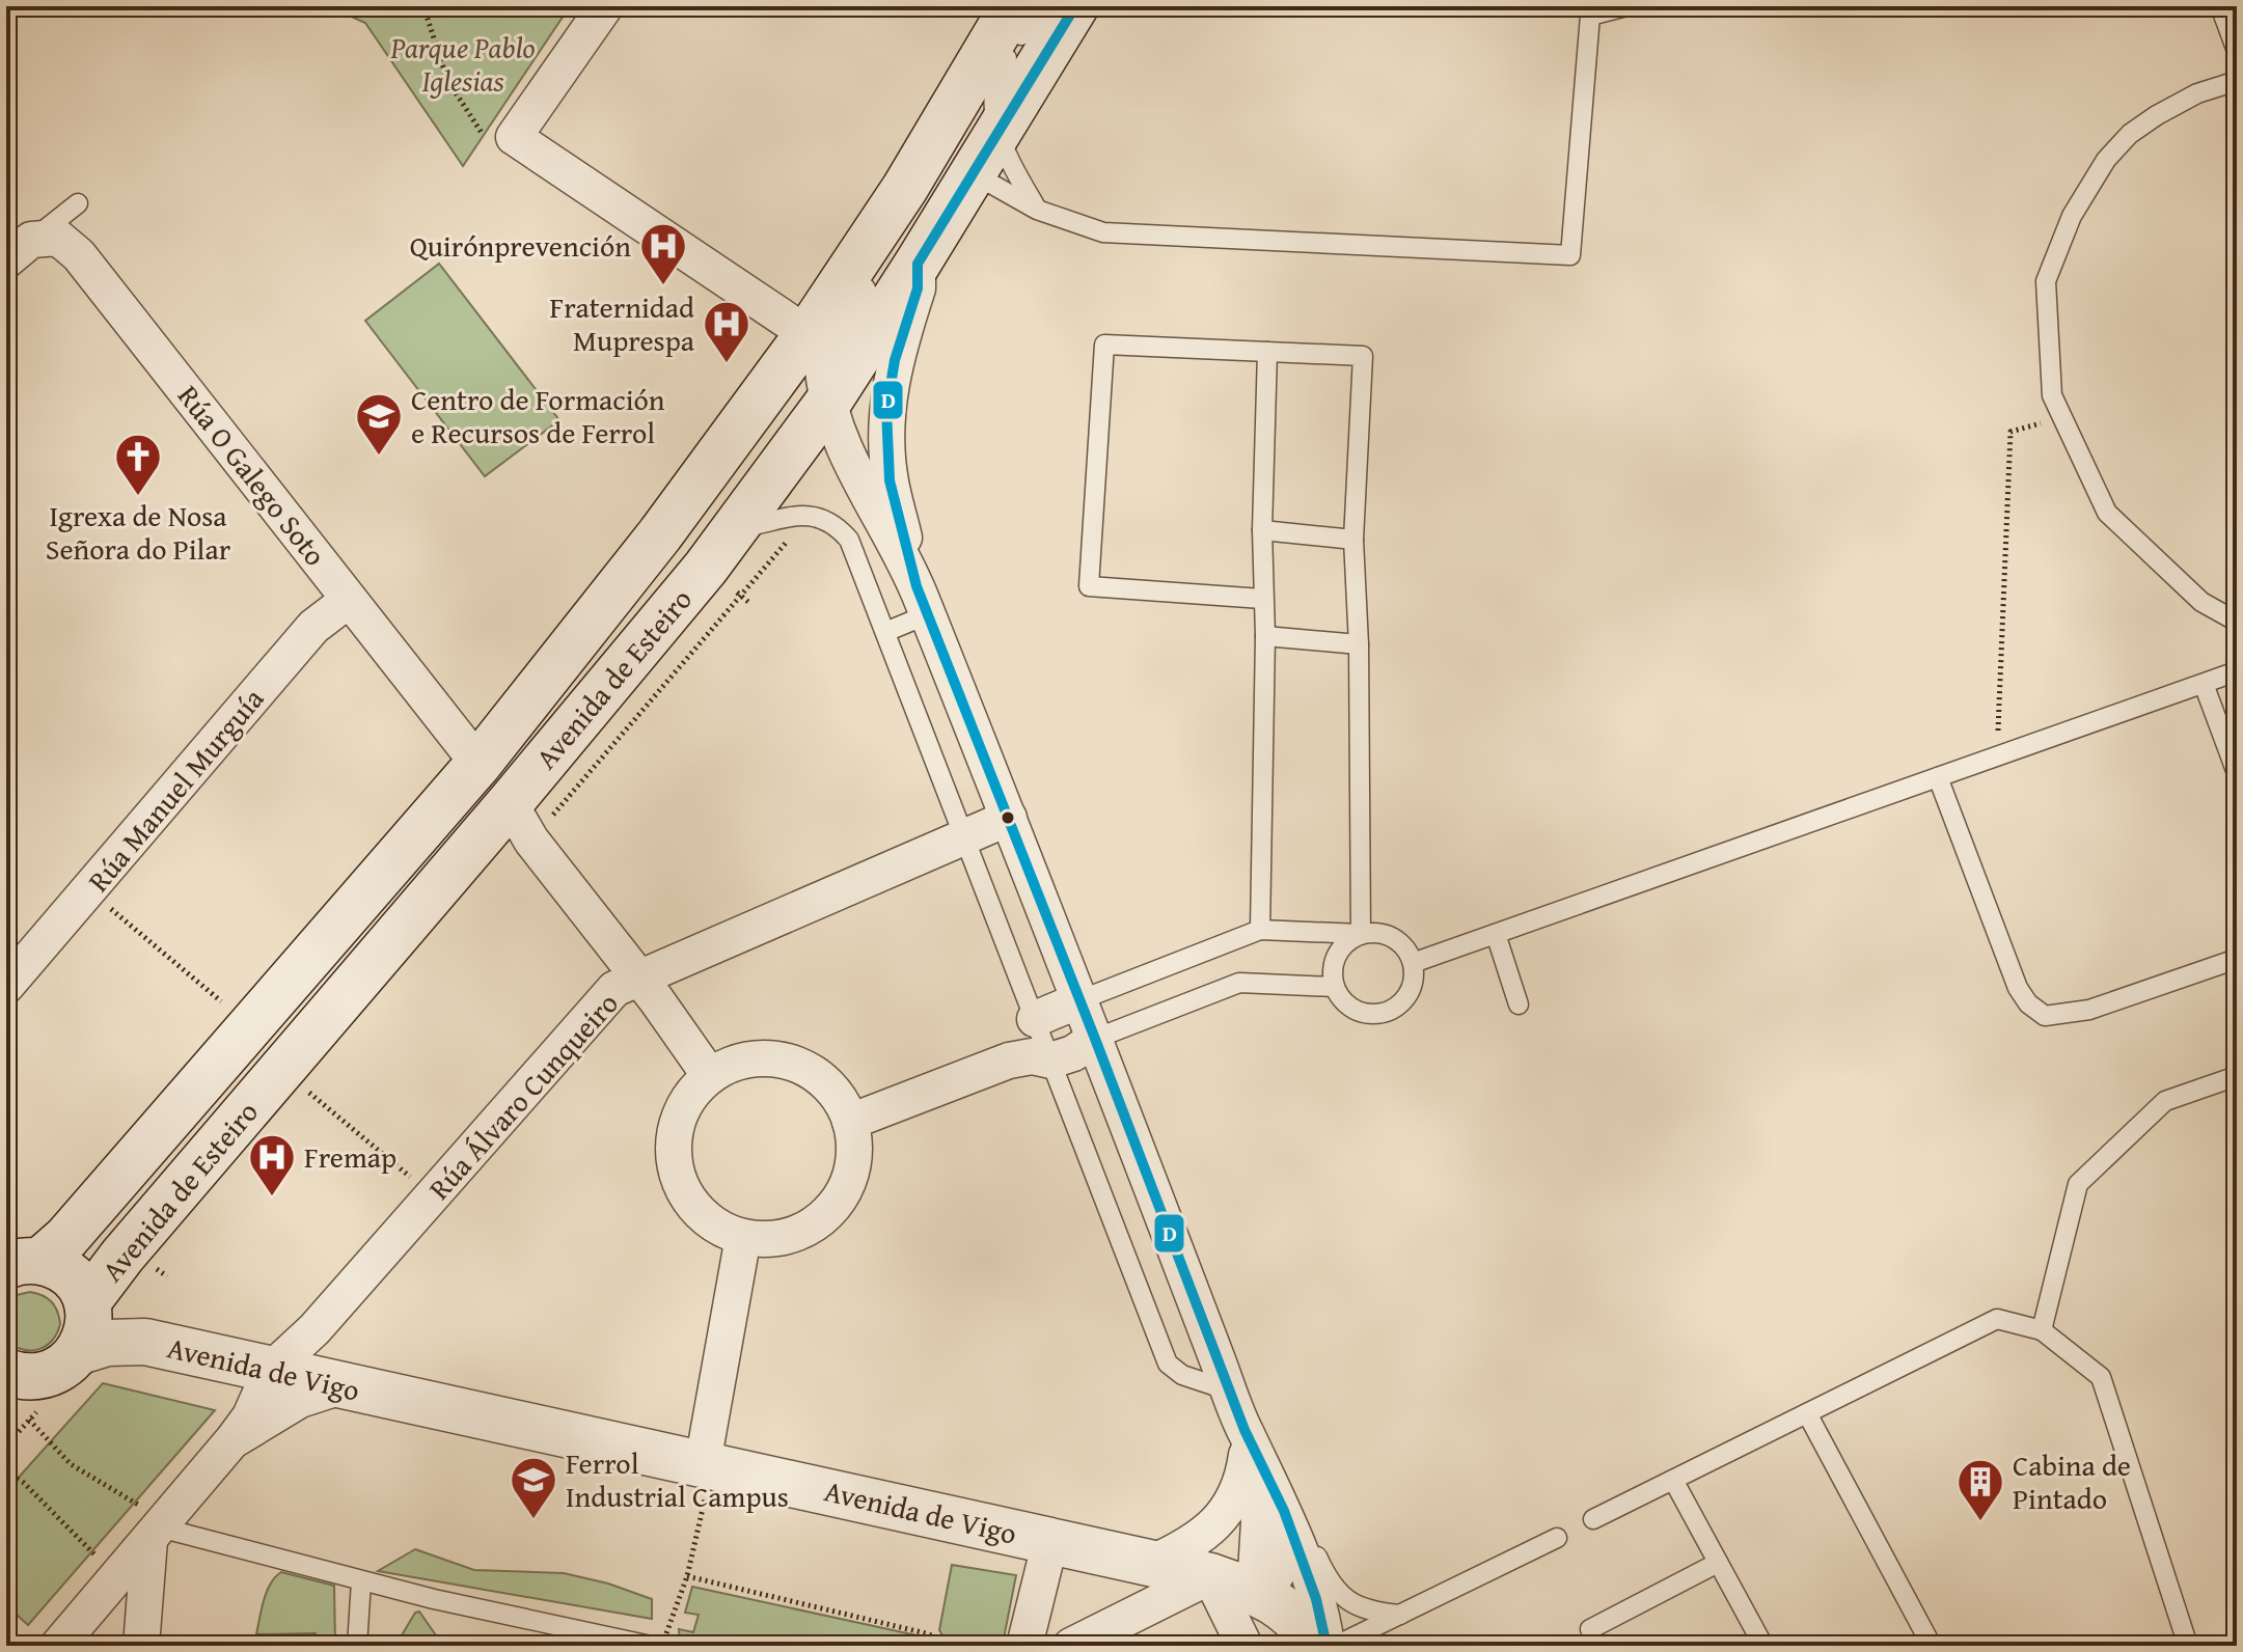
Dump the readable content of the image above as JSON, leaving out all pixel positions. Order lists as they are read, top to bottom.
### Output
{
  "streets": {
    "main road": ["Avenida de Esteiro", "Avenida de Vigo"],
    "street": ["Rúa O Galego Soto", "Rúa Manuel Murguía", "Rúa Álvaro Cunqueiro"]
  },
  "crossings": [
    ["Rúa O Galego Soto", "Avenida de Esteiro"],
    ["Rúa O Galego Soto", "Rúa Manuel Murguía"],
    ["Avenida de Esteiro", "Avenida de Vigo"],
    ["Rúa Álvaro Cunqueiro", "Avenida de Vigo"]
  ],
  "parks": ["Parque Pablo Iglesias"],
  "places": {
    "hospital": ["Quirónprevención", "Fraternidad Muprespa", "Fremap"],
    "school or university": ["Centro de Formación e Recursos de Ferrol", "Ferrol Industrial Campus"],
    "church": ["Igrexa de Nosa Señora do Pilar"],
    "building": ["Cabina de Pintado"]
  },
  "lines": ["transit line D"]
}
